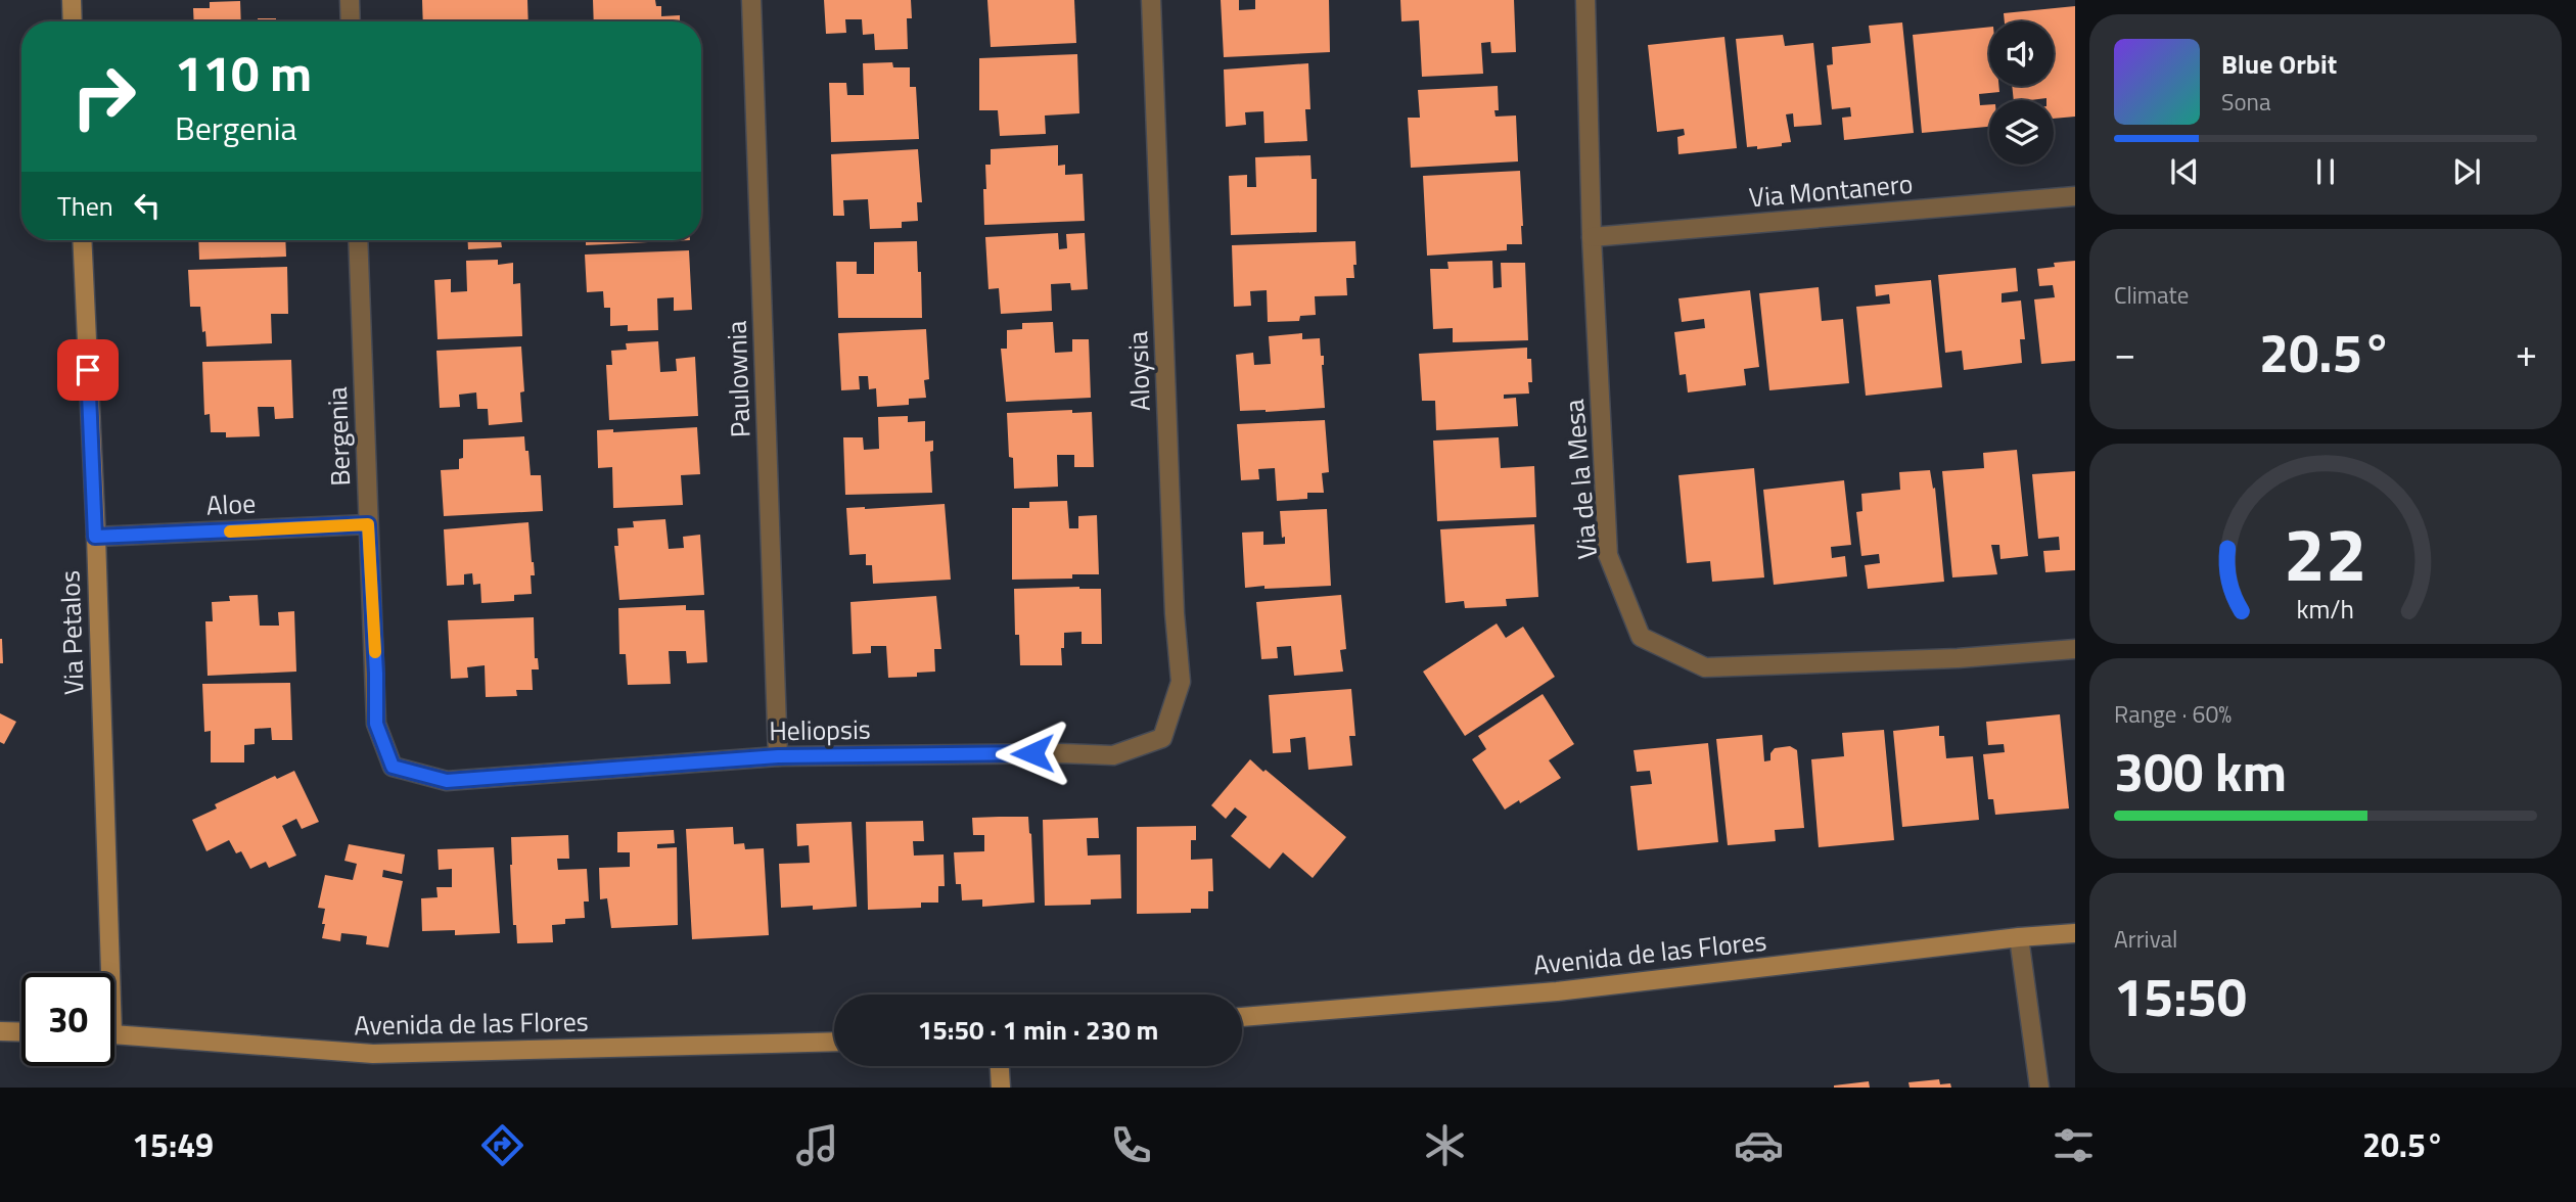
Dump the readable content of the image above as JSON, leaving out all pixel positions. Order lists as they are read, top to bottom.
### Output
{
  "streets": {
    "main road": ["Via Petalos", "Avenida de las Flores"],
    "street": [
      "Via Montanero",
      "Aloysia",
      "Paulownia",
      "Bergenia",
      "Via de la Mesa",
      "Aloe",
      "Heliopsis"
    ]
  },
  "crossings": [
    ["Via Montanero", "Via de la Mesa"],
    ["Aloysia", "Heliopsis"],
    ["Paulownia", "Heliopsis"],
    ["Bergenia", "Aloe"],
    ["Bergenia", "Heliopsis"],
    ["Aloe", "Via Petalos"]
  ],
  "page": {
    "turn": ["110 m", "Bergenia"],
    "song": ["Blue Orbit", "Sona"],
    "then": "Then",
    "tile": [
      "Climate",
      ["Range · 60%", "300 km"],
      ["Arrival", "15:50"]
    ],
    "heat": ["−", "20.5°", "+"],
    "limit": "30",
    "trip": "15:50 · 1 min · 230 m",
    "tabs": ["15:49", "20.5°"],
    "gauge": ["22", "km/h"]
  }
}
